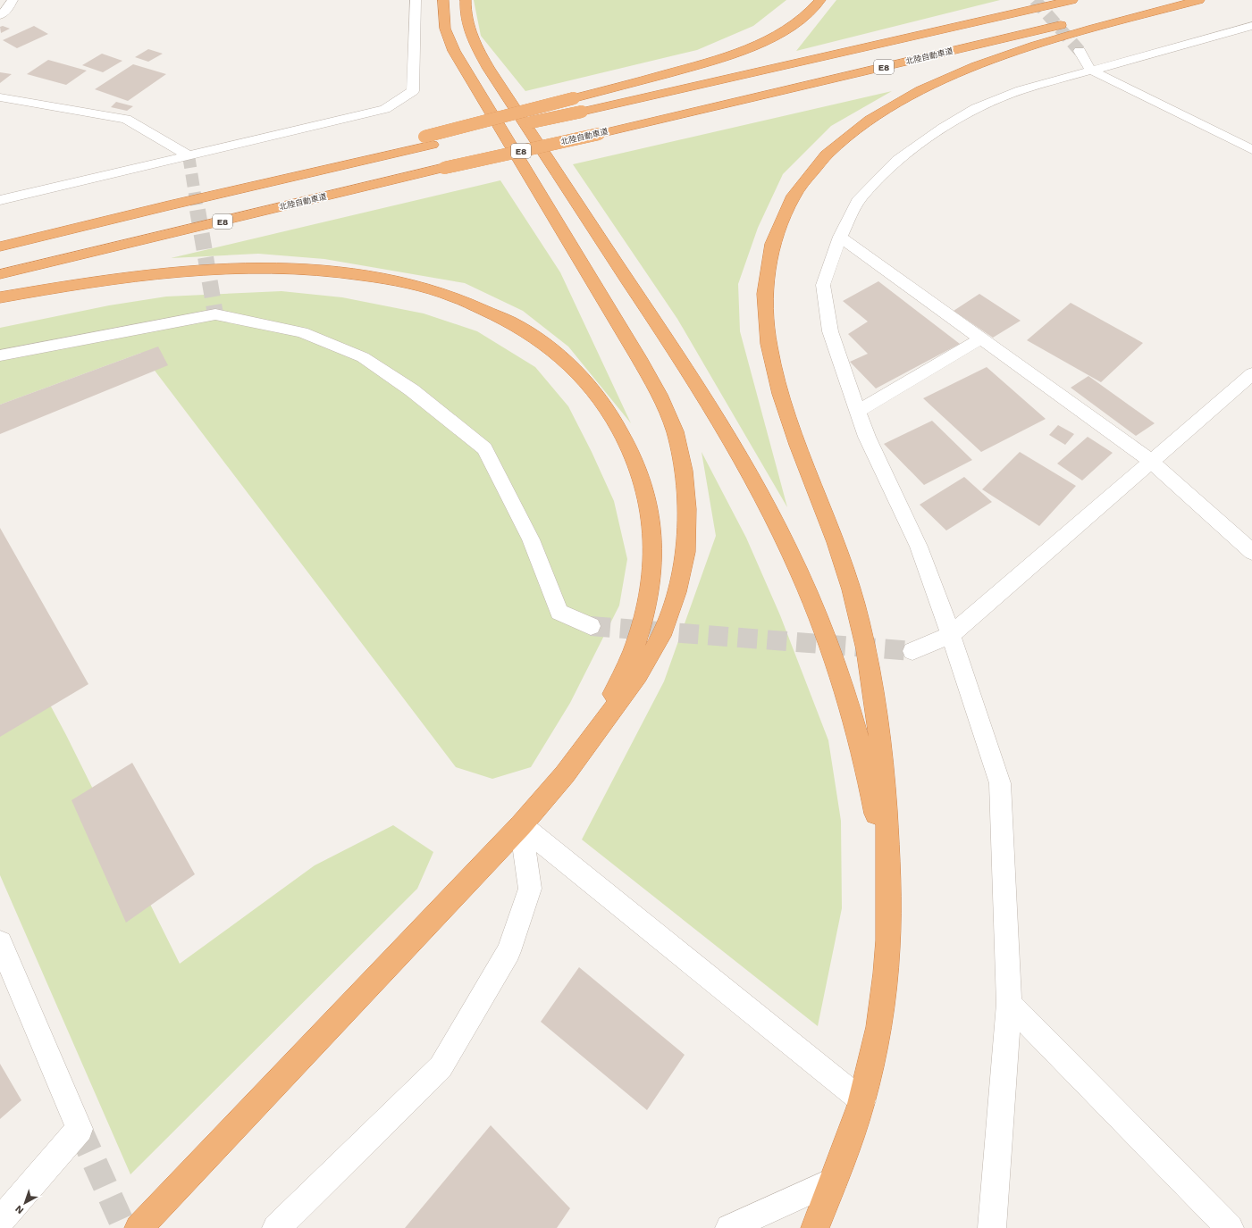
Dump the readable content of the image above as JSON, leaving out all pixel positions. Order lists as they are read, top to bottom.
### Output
{
  "streets": {
    "highway": ["北陸自動車道", "E8"]
  },
  "north": "bottom left"
}
